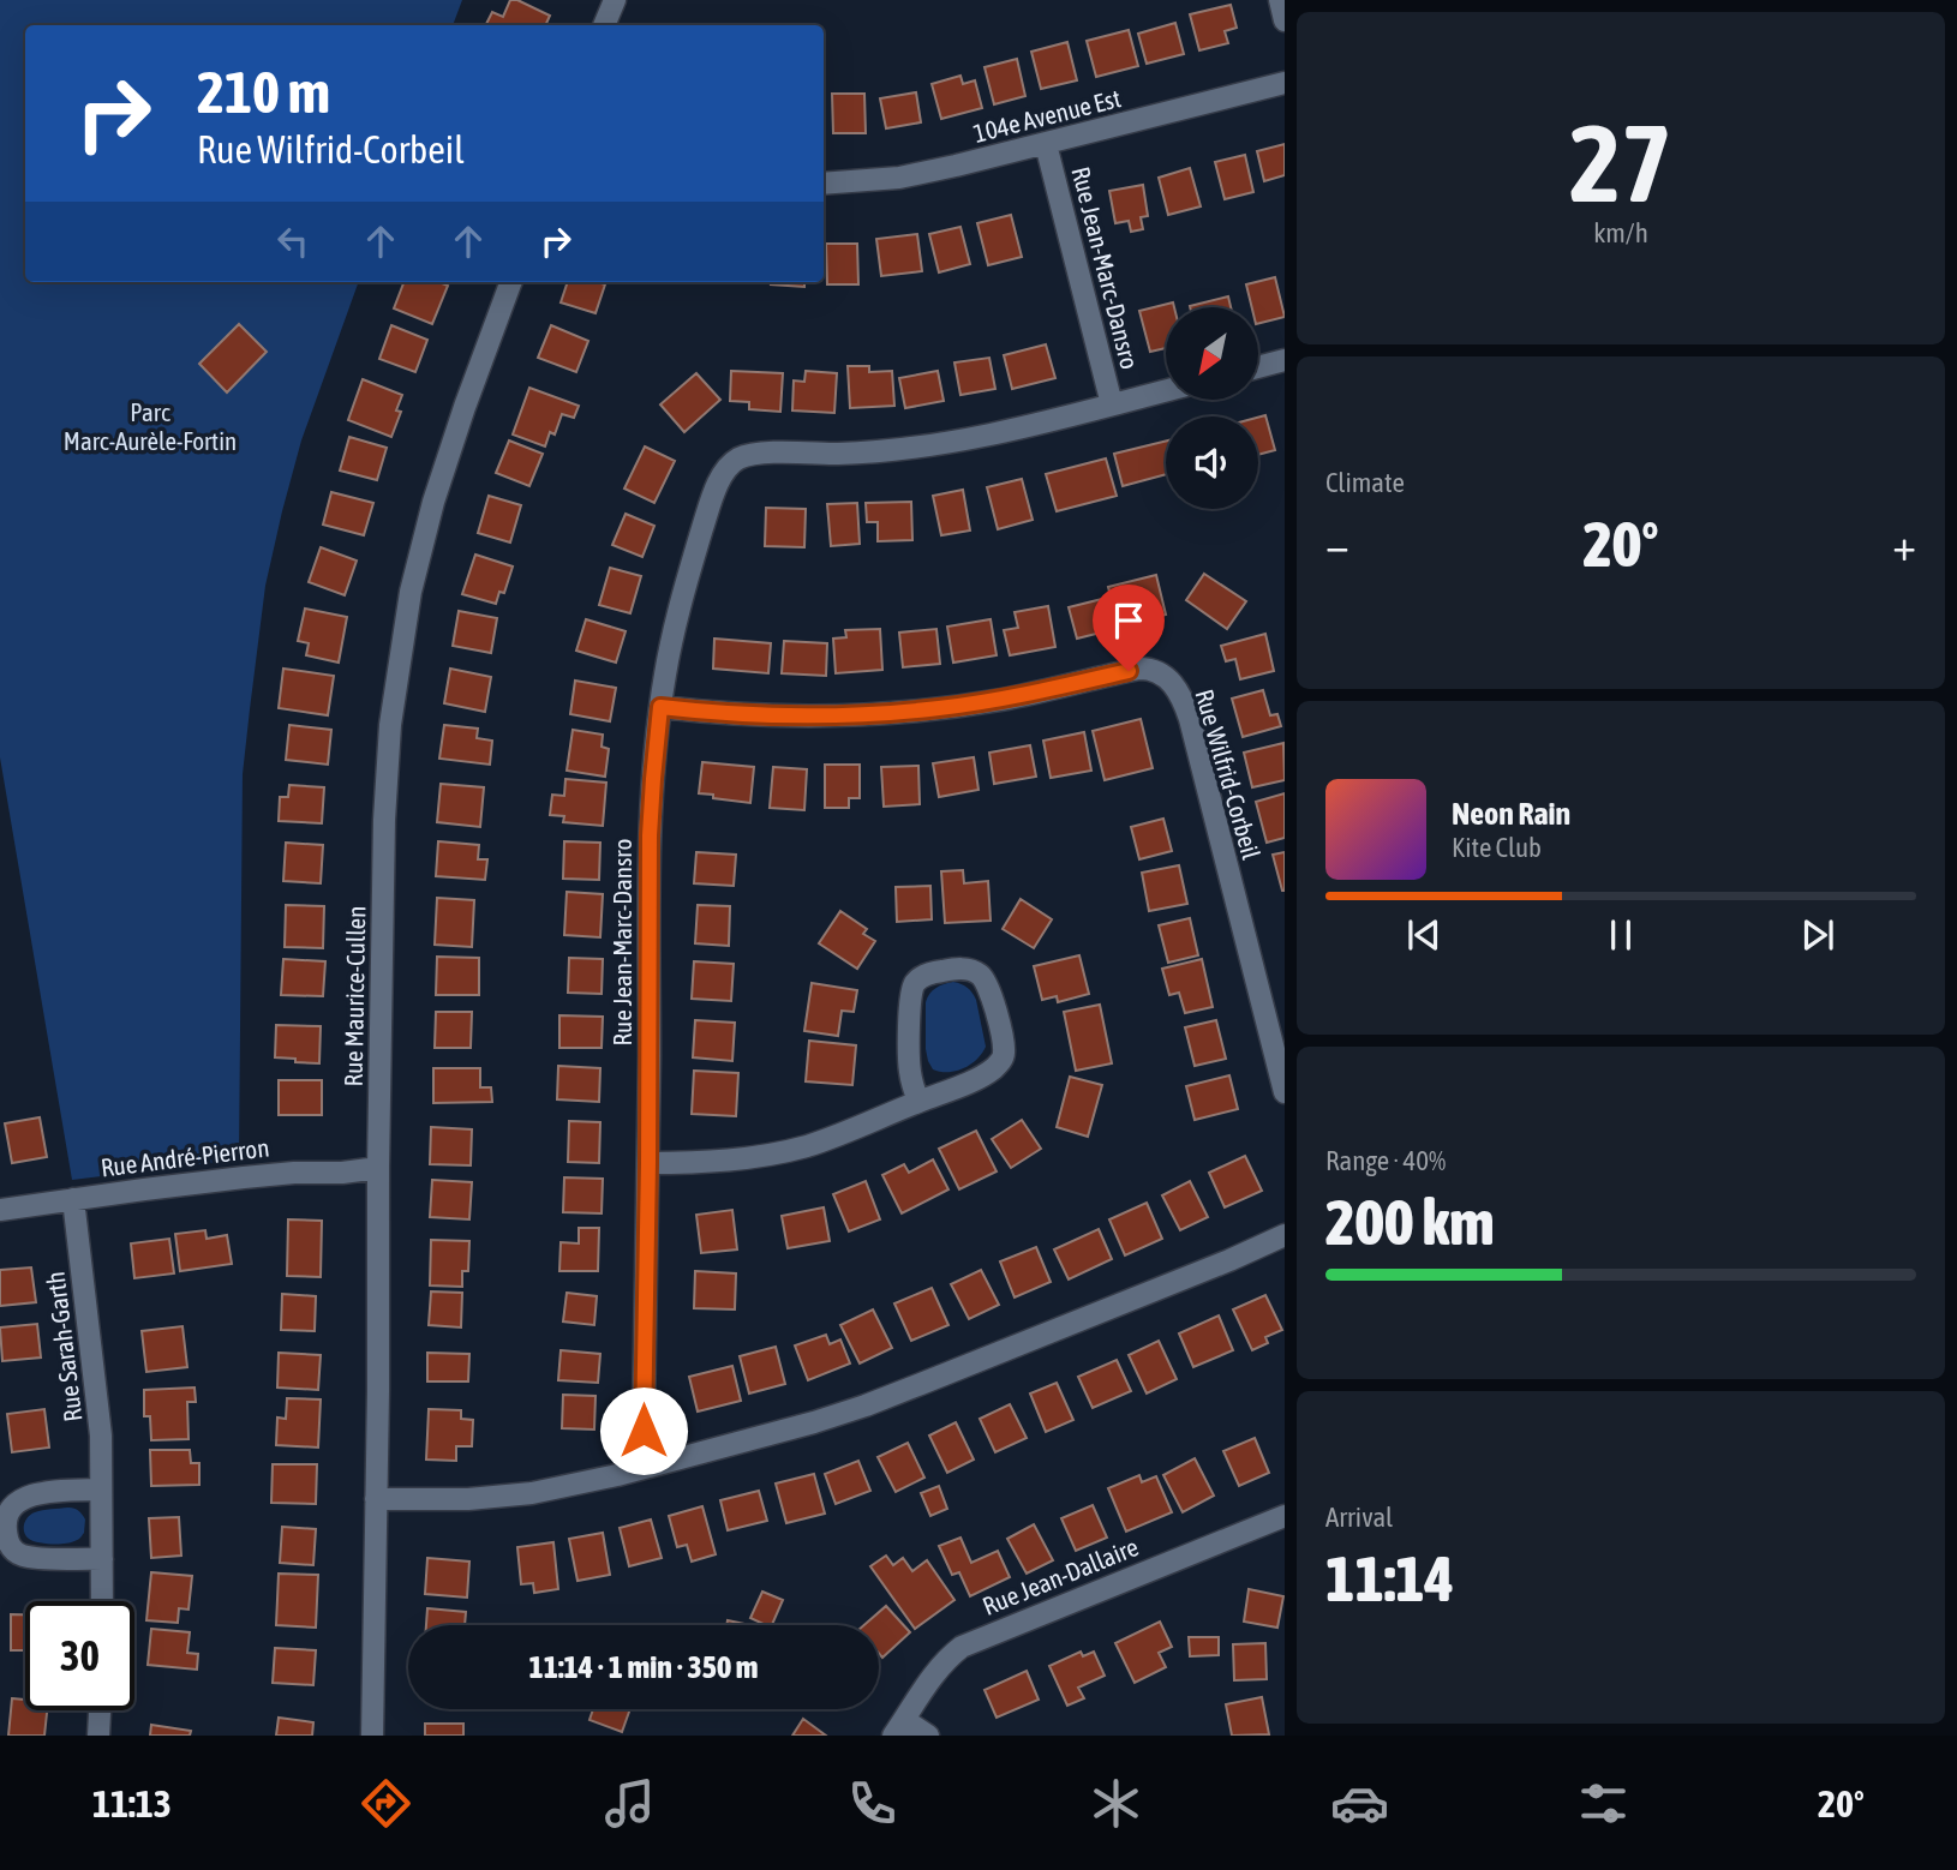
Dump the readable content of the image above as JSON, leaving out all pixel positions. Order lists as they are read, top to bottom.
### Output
{
  "streets": {
    "street": [
      "104e Avenue Est",
      "Rue Jean-Marc-Dansro",
      "Rue Wilfrid-Corbeil",
      "Rue Maurice-Cullen",
      "Rue André-Pierron",
      "Rue Sarah-Garth",
      "Rue Jean-Dallaire"
    ]
  },
  "crossings": [
    ["104e Avenue Est", "Rue Jean-Marc-Dansro"],
    ["Rue Jean-Marc-Dansro", "Rue Wilfrid-Corbeil"],
    ["Rue Maurice-Cullen", "Rue André-Pierron"],
    ["Rue André-Pierron", "Rue Sarah-Garth"]
  ],
  "parks": ["Parc Marc-Aurèle-Fortin"],
  "north": "bottom left",
  "page": {
    "tile": [
      ["27", "km/h"],
      "Climate",
      ["Range · 40%", "200 km"],
      ["Arrival", "11:14"]
    ],
    "turn": ["210 m", "Rue Wilfrid-Corbeil"],
    "heat": ["−", "20°", "+"],
    "song": ["Neon Rain", "Kite Club"],
    "limit": "30",
    "trip": "11:14 · 1 min · 350 m",
    "tabs": ["11:13", "20°"]
  }
}
